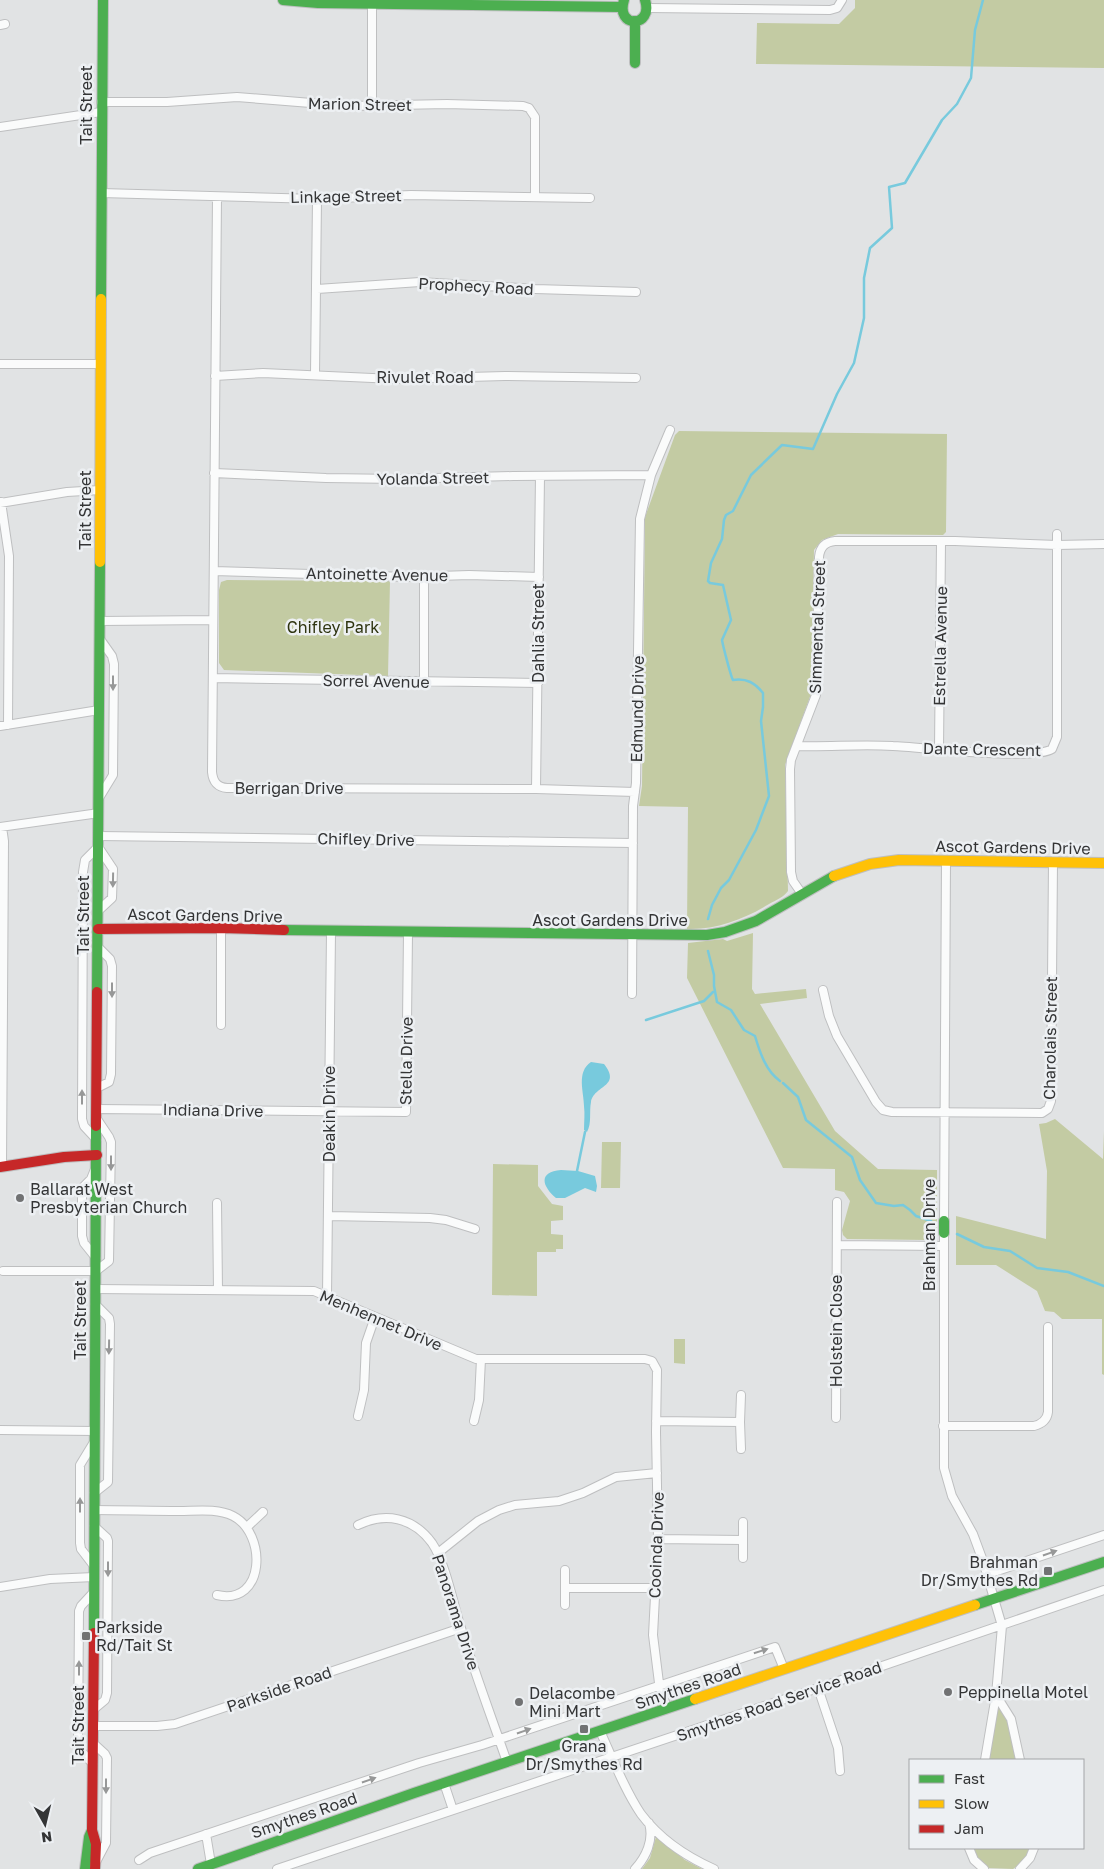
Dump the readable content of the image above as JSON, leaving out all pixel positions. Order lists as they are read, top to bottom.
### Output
{
  "streets": {
    "street": [
      "Marion Street",
      "Tait Street",
      "Linkage Street",
      "Prophecy Road",
      "Rivulet Road",
      "Yolanda Street",
      "Antoinette Avenue",
      "Simmental Street",
      "Dahlia Street",
      "Estrella Avenue",
      "Sorrel Avenue",
      "Edmund Drive",
      "Dante Crescent",
      "Berrigan Drive",
      "Chifley Drive",
      "Ascot Gardens Drive",
      "Charolais Street",
      "Stella Drive",
      "Indiana Drive",
      "Deakin Drive",
      "Brahman Drive",
      "Menhennet Drive",
      "Holstein Close",
      "Cooinda Drive",
      "Panorama Drive",
      "Smythes Road",
      "Parkside Road",
      "Smythes Road Service Road"
    ]
  },
  "crossings": [
    ["Marion Street", "Tait Street"],
    ["Marion Street", "Linkage Street"],
    ["Tait Street", "Linkage Street"],
    ["Tait Street", "Chifley Drive"],
    ["Tait Street", "Ascot Gardens Drive"],
    ["Tait Street", "Indiana Drive"],
    ["Tait Street", "Menhennet Drive"],
    ["Tait Street", "Parkside Road"],
    ["Linkage Street", "Berrigan Drive"],
    ["Rivulet Road", "Berrigan Drive"],
    ["Yolanda Street", "Dahlia Street"],
    ["Yolanda Street", "Edmund Drive"],
    ["Yolanda Street", "Berrigan Drive"],
    ["Antoinette Avenue", "Dahlia Street"],
    ["Antoinette Avenue", "Berrigan Drive"],
    ["Simmental Street", "Estrella Avenue"],
    ["Simmental Street", "Dante Crescent"],
    ["Simmental Street", "Ascot Gardens Drive"],
    ["Dahlia Street", "Sorrel Avenue"],
    ["Dahlia Street", "Berrigan Drive"],
    ["Estrella Avenue", "Dante Crescent"],
    ["Sorrel Avenue", "Berrigan Drive"],
    ["Edmund Drive", "Berrigan Drive"],
    ["Edmund Drive", "Chifley Drive"],
    ["Edmund Drive", "Ascot Gardens Drive"],
    ["Ascot Gardens Drive", "Charolais Street"],
    ["Ascot Gardens Drive", "Stella Drive"],
    ["Ascot Gardens Drive", "Deakin Drive"],
    ["Ascot Gardens Drive", "Brahman Drive"],
    ["Charolais Street", "Brahman Drive"],
    ["Stella Drive", "Indiana Drive"],
    ["Stella Drive", "Deakin Drive"],
    ["Indiana Drive", "Deakin Drive"],
    ["Deakin Drive", "Menhennet Drive"],
    ["Brahman Drive", "Smythes Road"],
    ["Brahman Drive", "Smythes Road Service Road"],
    ["Menhennet Drive", "Cooinda Drive"],
    ["Cooinda Drive", "Smythes Road"],
    ["Cooinda Drive", "Smythes Road Service Road"],
    ["Panorama Drive", "Smythes Road"],
    ["Panorama Drive", "Parkside Road"],
    ["Panorama Drive", "Smythes Road Service Road"],
    ["Smythes Road", "Smythes Road Service Road"]
  ],
  "parks": ["Chifley Park"],
  "places": {
    "other": ["Ballarat West Presbyterian Church", "Peppinella Motel", "Delacombe Mini Mart"],
    "transit": ["Brahman Dr/Smythes Rd", "Parkside Rd/Tait St", "Grana Dr/Smythes Rd"]
  },
  "legend": ["Fast", "Slow", "Jam"],
  "north": "bottom"
}
